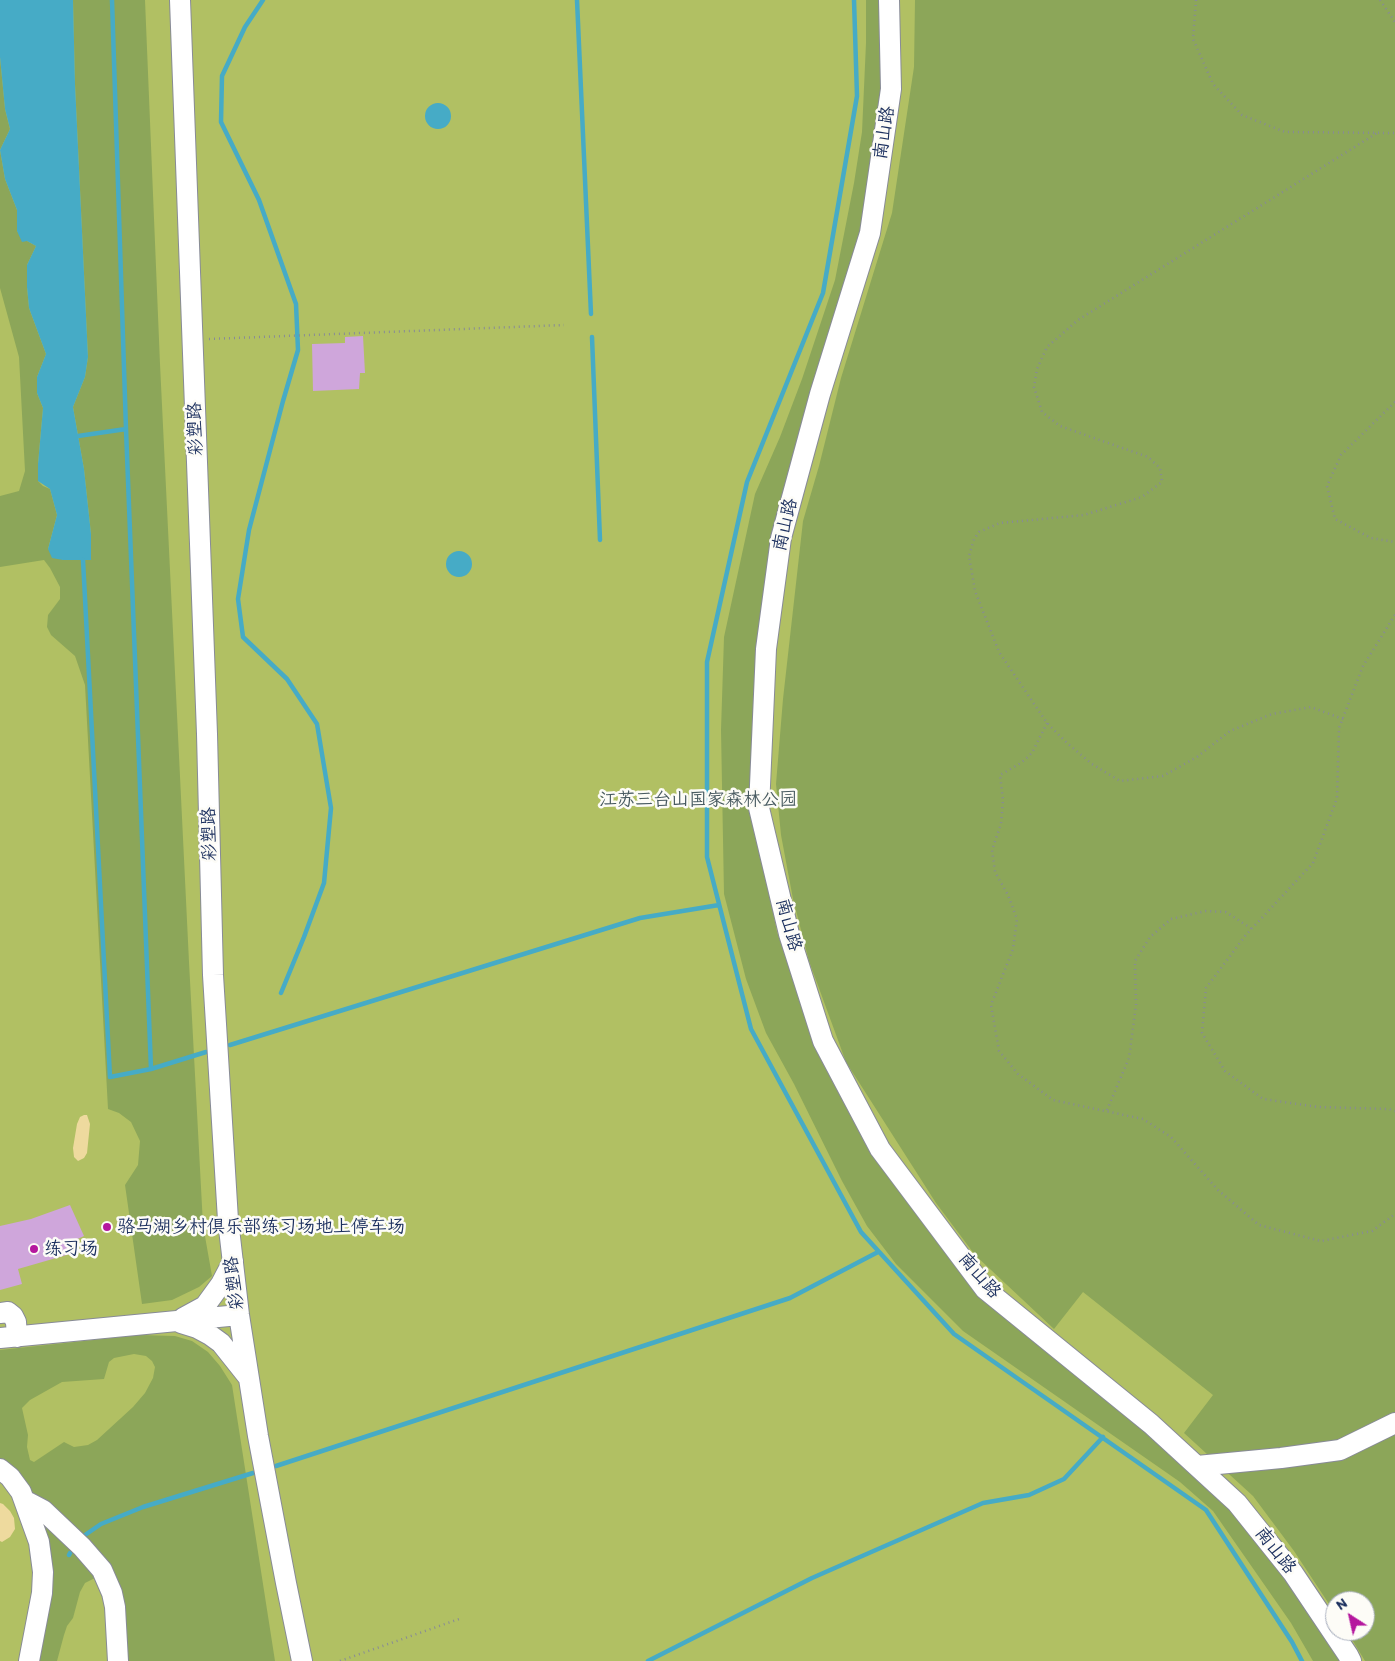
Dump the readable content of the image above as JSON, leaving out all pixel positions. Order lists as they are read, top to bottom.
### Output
{
  "streets": {
    "street": ["南山路", "彩塑路"]
  },
  "parks": ["江苏三台山国家森林公园"],
  "places": ["骆马湖乡村俱乐部练习场地上停车场", "练习场"],
  "north": "top left"
}
